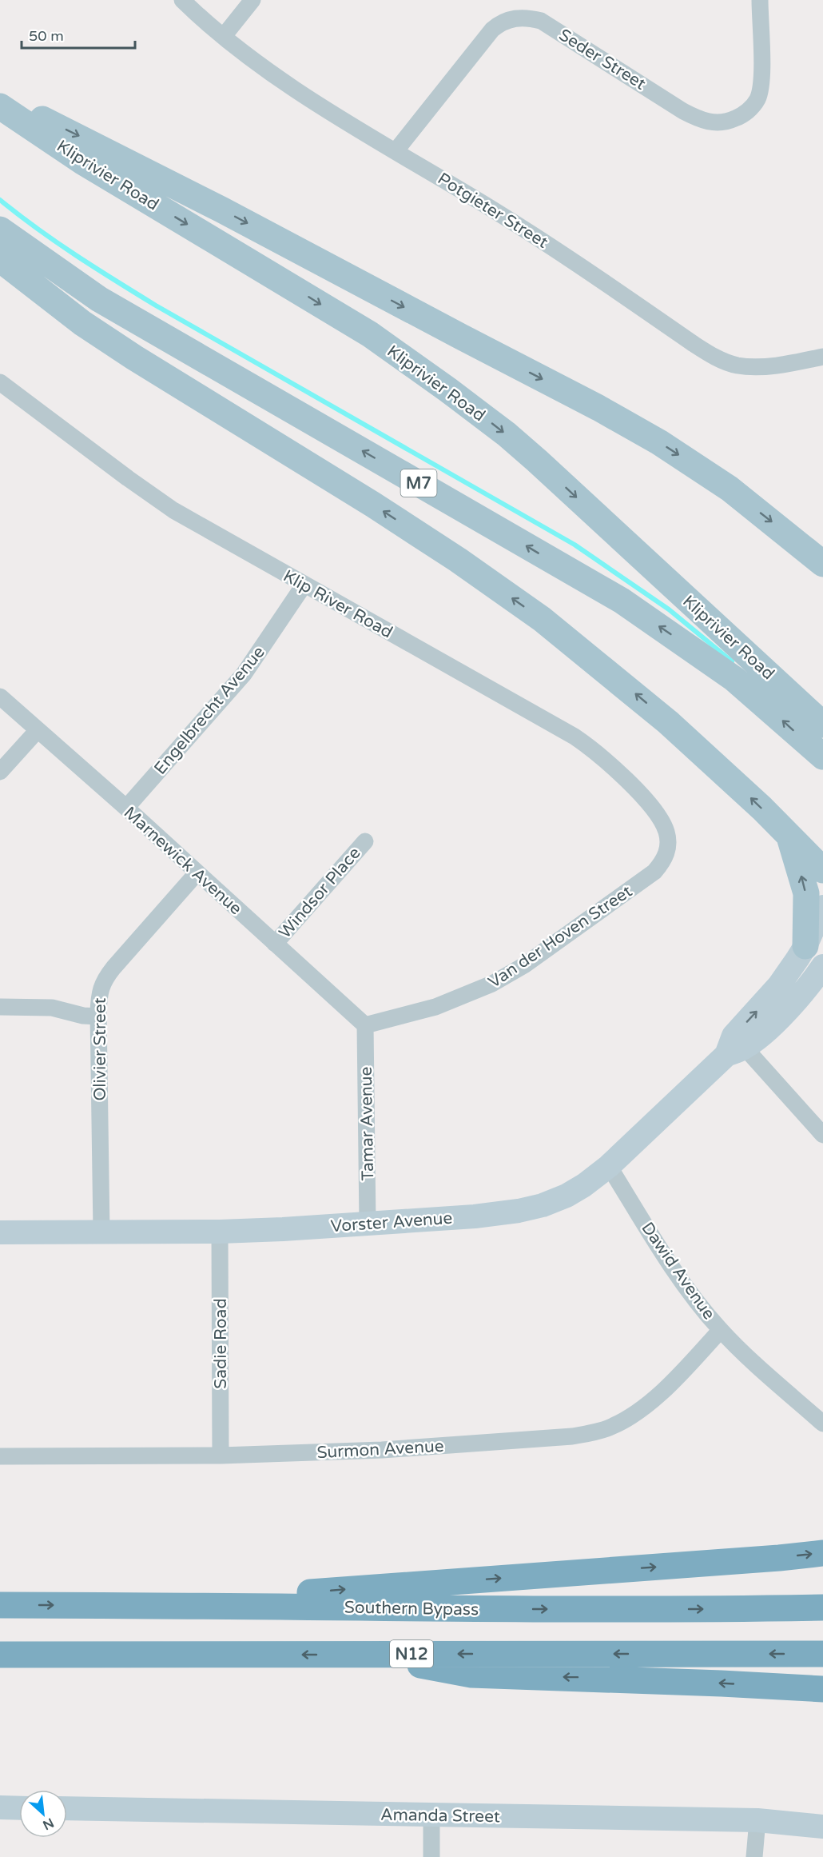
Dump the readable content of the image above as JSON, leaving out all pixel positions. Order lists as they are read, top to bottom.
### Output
{
  "streets": {
    "highway": ["Southern Bypass", "N12"],
    "main road": [
      "Kliprivier Road",
      "M7",
      "Vorster Avenue",
      "Amanda Street"
    ],
    "street": [
      "Seder Street",
      "Potgieter Street",
      "Klip River Road",
      "Engelbrecht Avenue",
      "Marnewick Avenue",
      "Windsor Place",
      "Van der Hoven Street",
      "Olivier Street",
      "Tamar Avenue",
      "Dawid Avenue",
      "Sadie Road",
      "Surmon Avenue"
    ]
  },
  "crossings": [
    ["Seder Street", "Potgieter Street"],
    ["Klip River Road", "Engelbrecht Avenue"],
    ["Klip River Road", "Van der Hoven Street"],
    ["Engelbrecht Avenue", "Marnewick Avenue"],
    ["Marnewick Avenue", "Windsor Place"],
    ["Marnewick Avenue", "Van der Hoven Street"],
    ["Marnewick Avenue", "Olivier Street"],
    ["Marnewick Avenue", "Tamar Avenue"],
    ["Van der Hoven Street", "Tamar Avenue"],
    ["Olivier Street", "Vorster Avenue"],
    ["Tamar Avenue", "Vorster Avenue"],
    ["Vorster Avenue", "Dawid Avenue"],
    ["Vorster Avenue", "Sadie Road"],
    ["Dawid Avenue", "Surmon Avenue"],
    ["Sadie Road", "Surmon Avenue"]
  ],
  "scale_bar": "50 m",
  "north": "bottom right"
}
